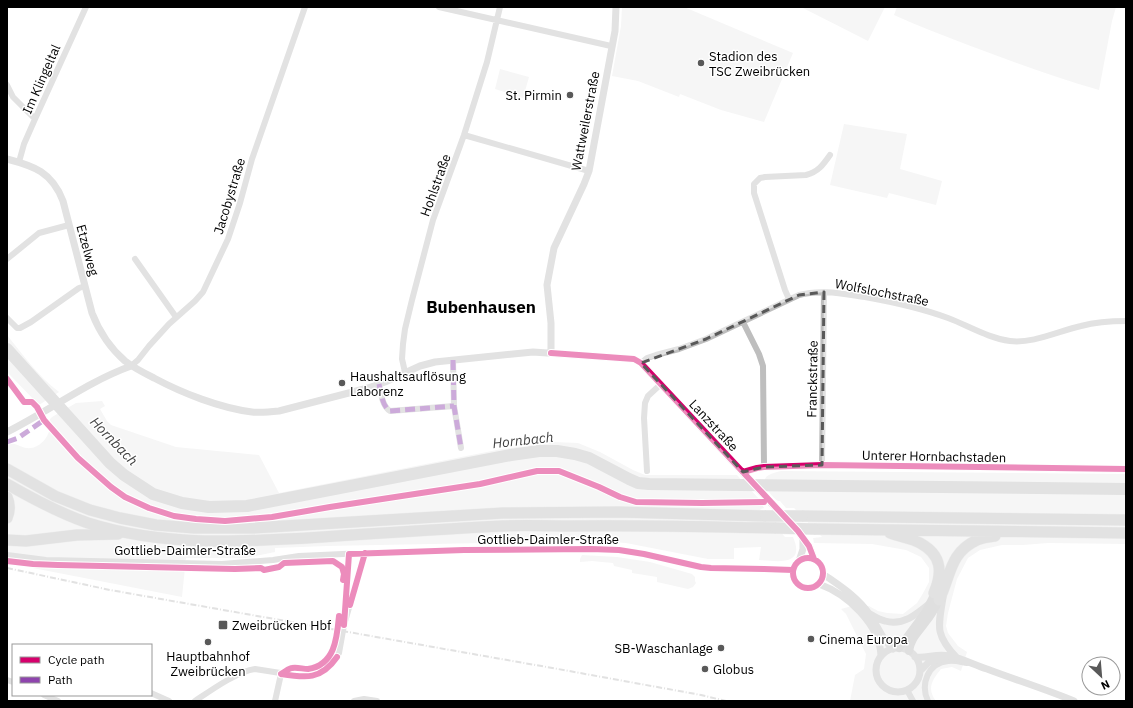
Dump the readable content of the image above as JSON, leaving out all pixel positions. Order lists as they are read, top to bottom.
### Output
{
  "streets": {
    "street": [
      "Im Klingeltal",
      "Wattweilerstraße",
      "Hohlstraße",
      "Jacobystraße",
      "Etzelweg",
      "Wolfslochstraße",
      "Franckstraße",
      "Lanzstraße",
      "Unterer Hornbachstaden",
      "Gottlieb-Daimler-Straße"
    ]
  },
  "crossings": [
    ["Im Klingeltal", "Etzelweg"],
    ["Wattweilerstraße", "Etzelweg"],
    ["Hohlstraße", "Etzelweg"],
    ["Jacobystraße", "Etzelweg"],
    ["Etzelweg", "Wolfslochstraße"],
    ["Etzelweg", "Lanzstraße"],
    ["Wolfslochstraße", "Franckstraße"],
    ["Wolfslochstraße", "Lanzstraße"],
    ["Franckstraße", "Unterer Hornbachstaden"],
    ["Lanzstraße", "Unterer Hornbachstaden"]
  ],
  "districts": ["Bubenhausen"],
  "water": ["Hornbach"],
  "places": {
    "other": [
      "Stadion des TSC Zweibrücken",
      "St. Pirmin",
      "Haushaltsauflösung Laborenz",
      "Cinema Europa",
      "Hauptbahnhof Zweibrücken",
      "SB-Waschanlage",
      "Globus"
    ],
    "transit": ["Zweibrücken Hbf"]
  },
  "legend": ["Cycle path", "Path"],
  "north": "bottom right"
}
